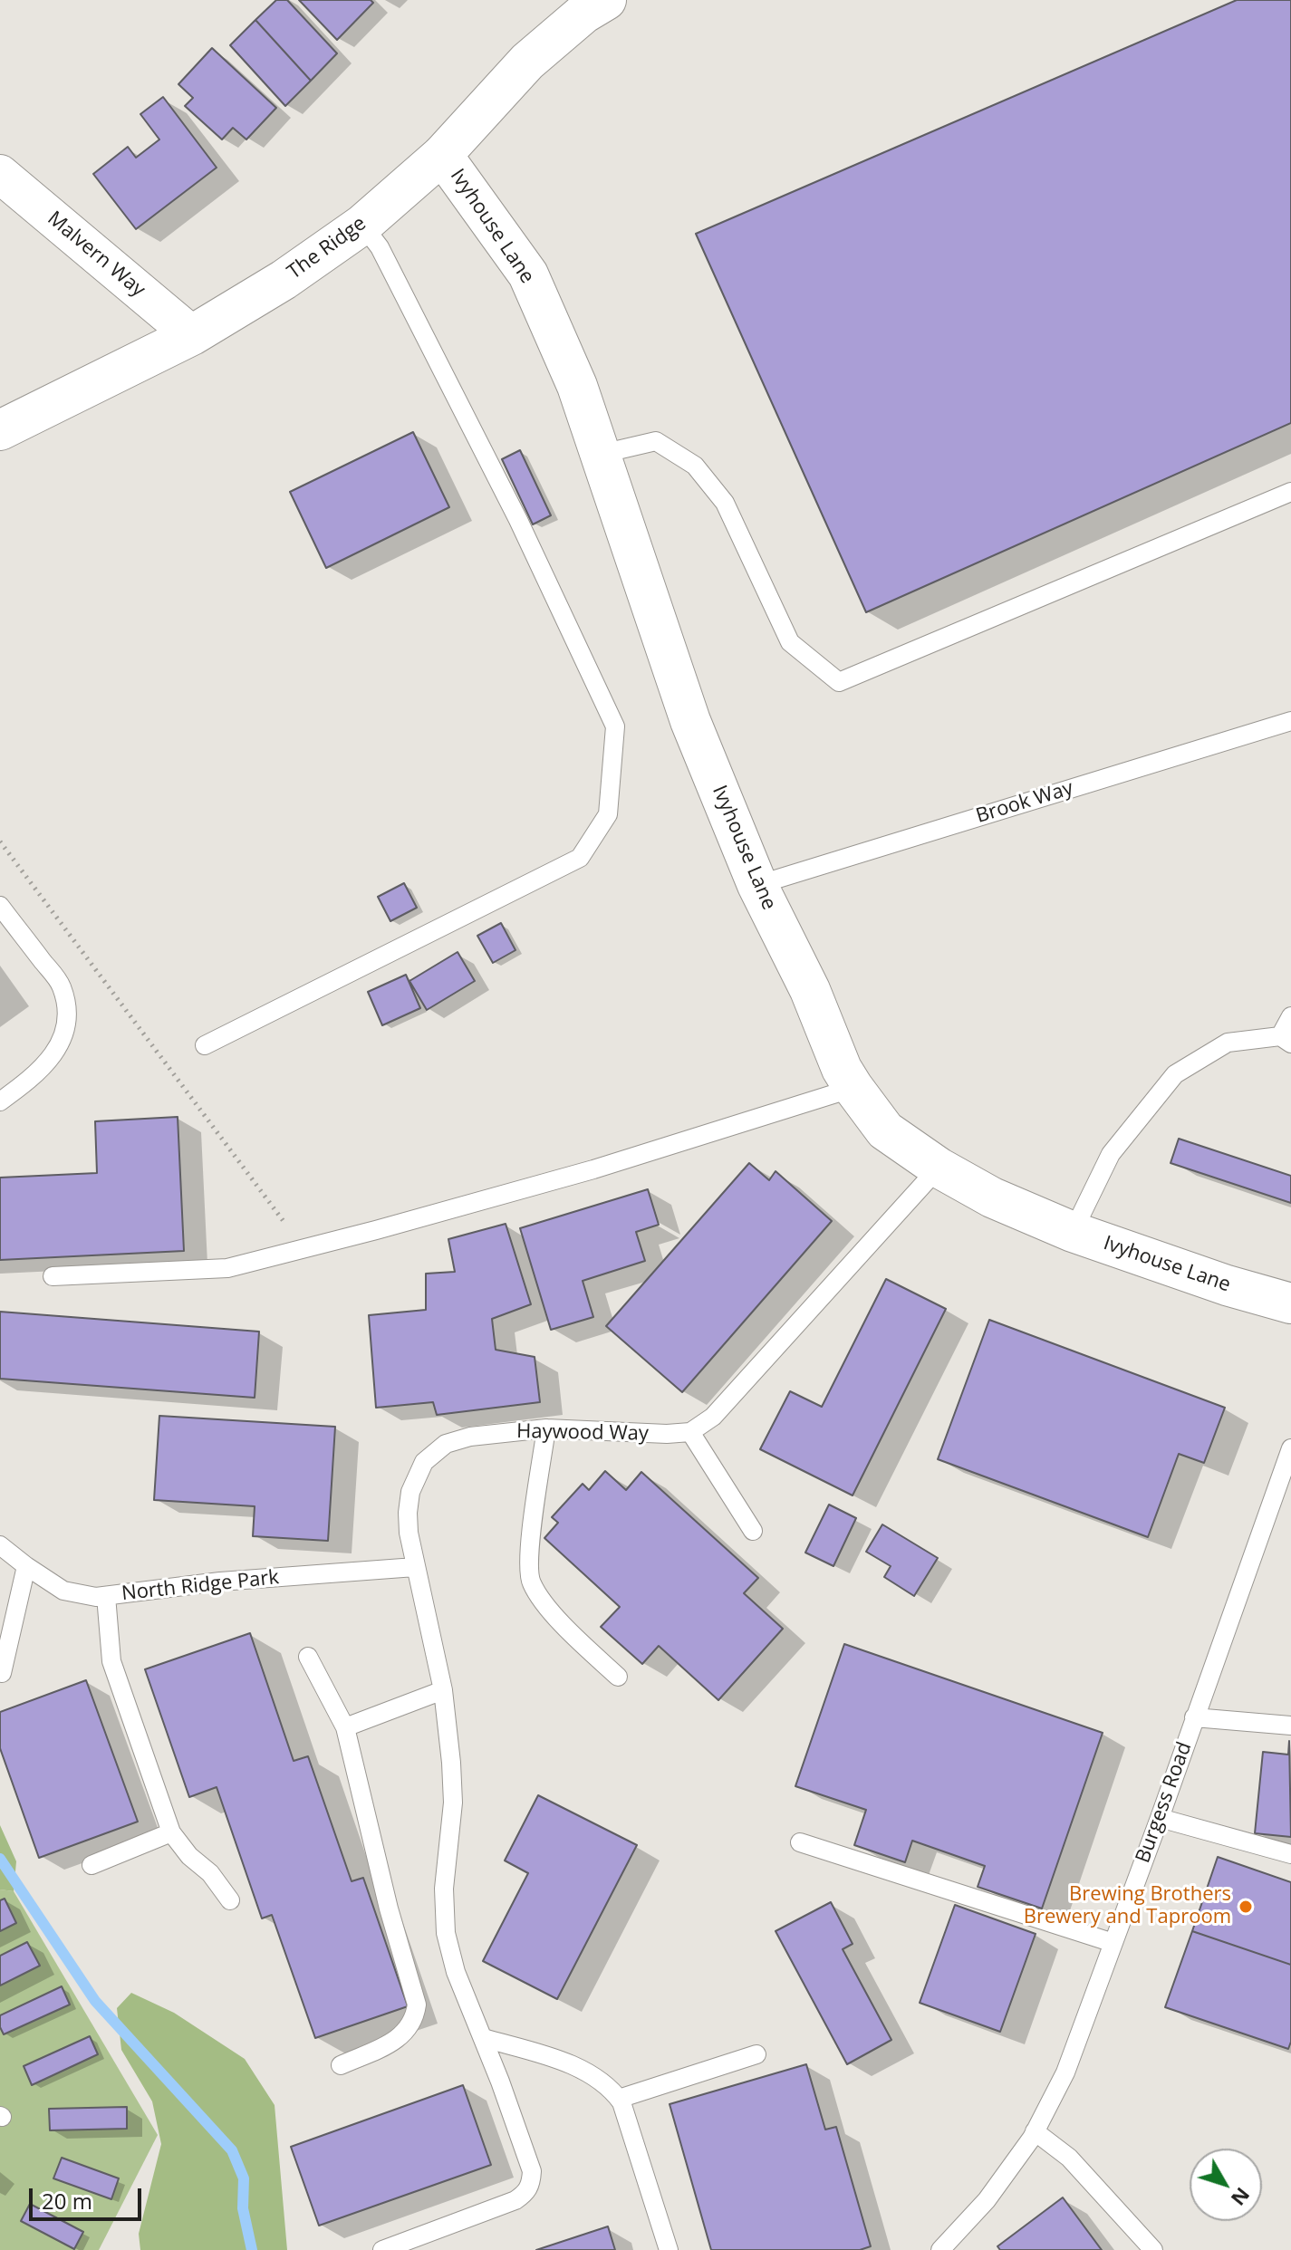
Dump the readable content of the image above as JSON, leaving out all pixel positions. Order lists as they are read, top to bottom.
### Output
{
  "streets": {
    "street": ["Ivyhouse Lane", "The Ridge", "Malvern Way"],
    "lane": [
      "Brook Way",
      "Haywood Way",
      "North Ridge Park",
      "Burgess Road"
    ]
  },
  "crossings": [
    ["Ivyhouse Lane", "The Ridge"],
    ["Ivyhouse Lane", "Brook Way"],
    ["The Ridge", "Malvern Way"],
    ["Haywood Way", "North Ridge Park"]
  ],
  "places": ["Brewing Brothers Brewery and Taproom"],
  "scale_bar": "20 m",
  "north": "bottom right"
}
